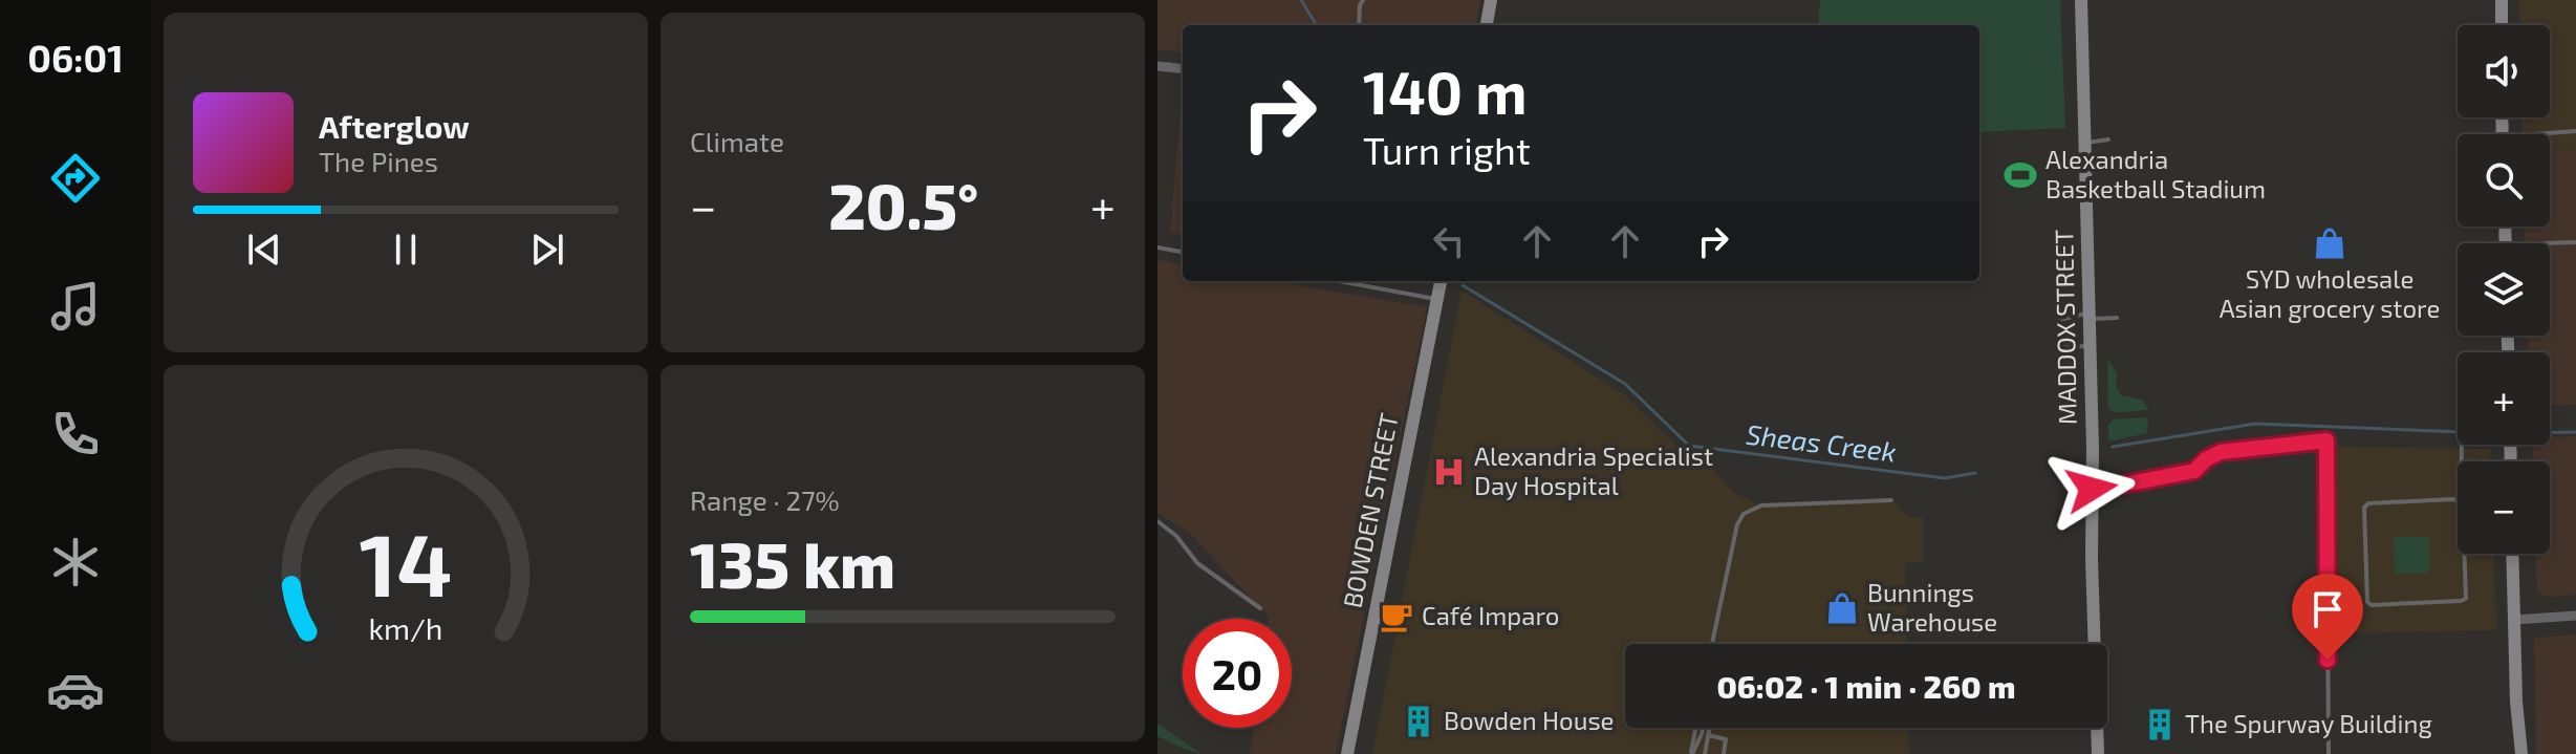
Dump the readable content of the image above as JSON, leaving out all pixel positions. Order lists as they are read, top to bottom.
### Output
{
  "streets": {
    "street": ["MADDOX STREET", "BOWDEN STREET"]
  },
  "water": ["Sheas Creek"],
  "places": {
    "sports": ["Alexandria Basketball Stadium"],
    "shop": ["SYD wholesale Asian grocery store", "Bunnings Warehouse"],
    "hospital": ["Alexandria Specialist Day Hospital"],
    "cafe": ["Café Imparo"],
    "building": ["Bowden House", "The Spurway Building"]
  },
  "page": {
    "tabs": "06:01",
    "tile": [
      "Climate",
      ["Range · 27%", "135 km"]
    ],
    "map_buttons": ["+", "−"],
    "turn": ["140 m", "Turn right"],
    "song": ["Afterglow", "The Pines"],
    "heat": ["−", "20.5°", "+"],
    "limit": "20",
    "trip": "06:02 · 1 min · 260 m",
    "gauge": ["14", "km/h"]
  }
}
